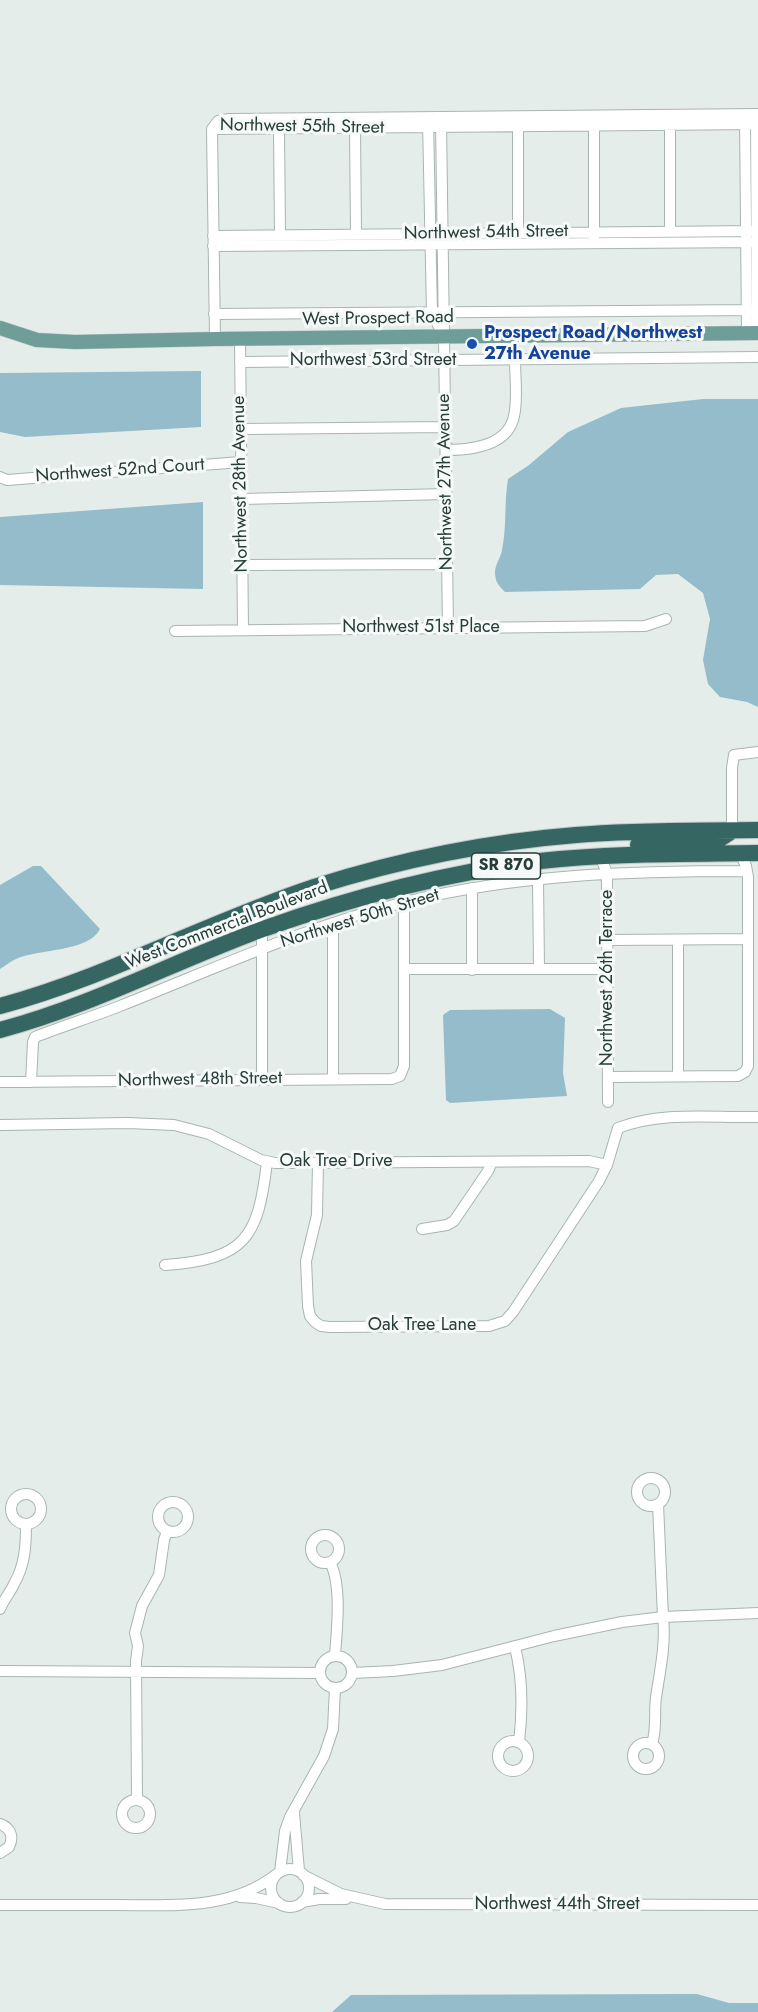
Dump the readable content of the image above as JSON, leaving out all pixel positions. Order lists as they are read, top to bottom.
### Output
{
  "streets": {
    "highway": ["SR 870", "West Commercial Boulevard"],
    "main road": ["West Prospect Road"],
    "street": [
      "Northwest 55th Street",
      "Northwest 54th Street",
      "Northwest 53rd Street",
      "Northwest 52nd Court",
      "Northwest 27th Avenue",
      "Northwest 28th Avenue",
      "Northwest 51st Place",
      "Northwest 50th Street",
      "Northwest 26th Terrace",
      "Northwest 48th Street",
      "Oak Tree Drive",
      "Oak Tree Lane",
      "Northwest 44th Street"
    ]
  },
  "crossings": [
    ["Northwest 55th Street", "Northwest 27th Avenue"],
    ["Northwest 54th Street", "Northwest 27th Avenue"],
    ["West Prospect Road", "Northwest 27th Avenue"],
    ["West Prospect Road", "Northwest 28th Avenue"],
    ["Northwest 53rd Street", "Northwest 27th Avenue"],
    ["Northwest 53rd Street", "Northwest 28th Avenue"],
    ["Northwest 52nd Court", "Northwest 28th Avenue"],
    ["Northwest 27th Avenue", "Northwest 51st Place"],
    ["Northwest 28th Avenue", "Northwest 51st Place"],
    ["Northwest 50th Street", "Northwest 26th Terrace"],
    ["Northwest 50th Street", "Northwest 48th Street"],
    ["West Commercial Boulevard", "Northwest 26th Terrace"],
    ["Oak Tree Drive", "Oak Tree Lane"]
  ],
  "places": ["Prospect Road/Northwest 27th Avenue"]
}
